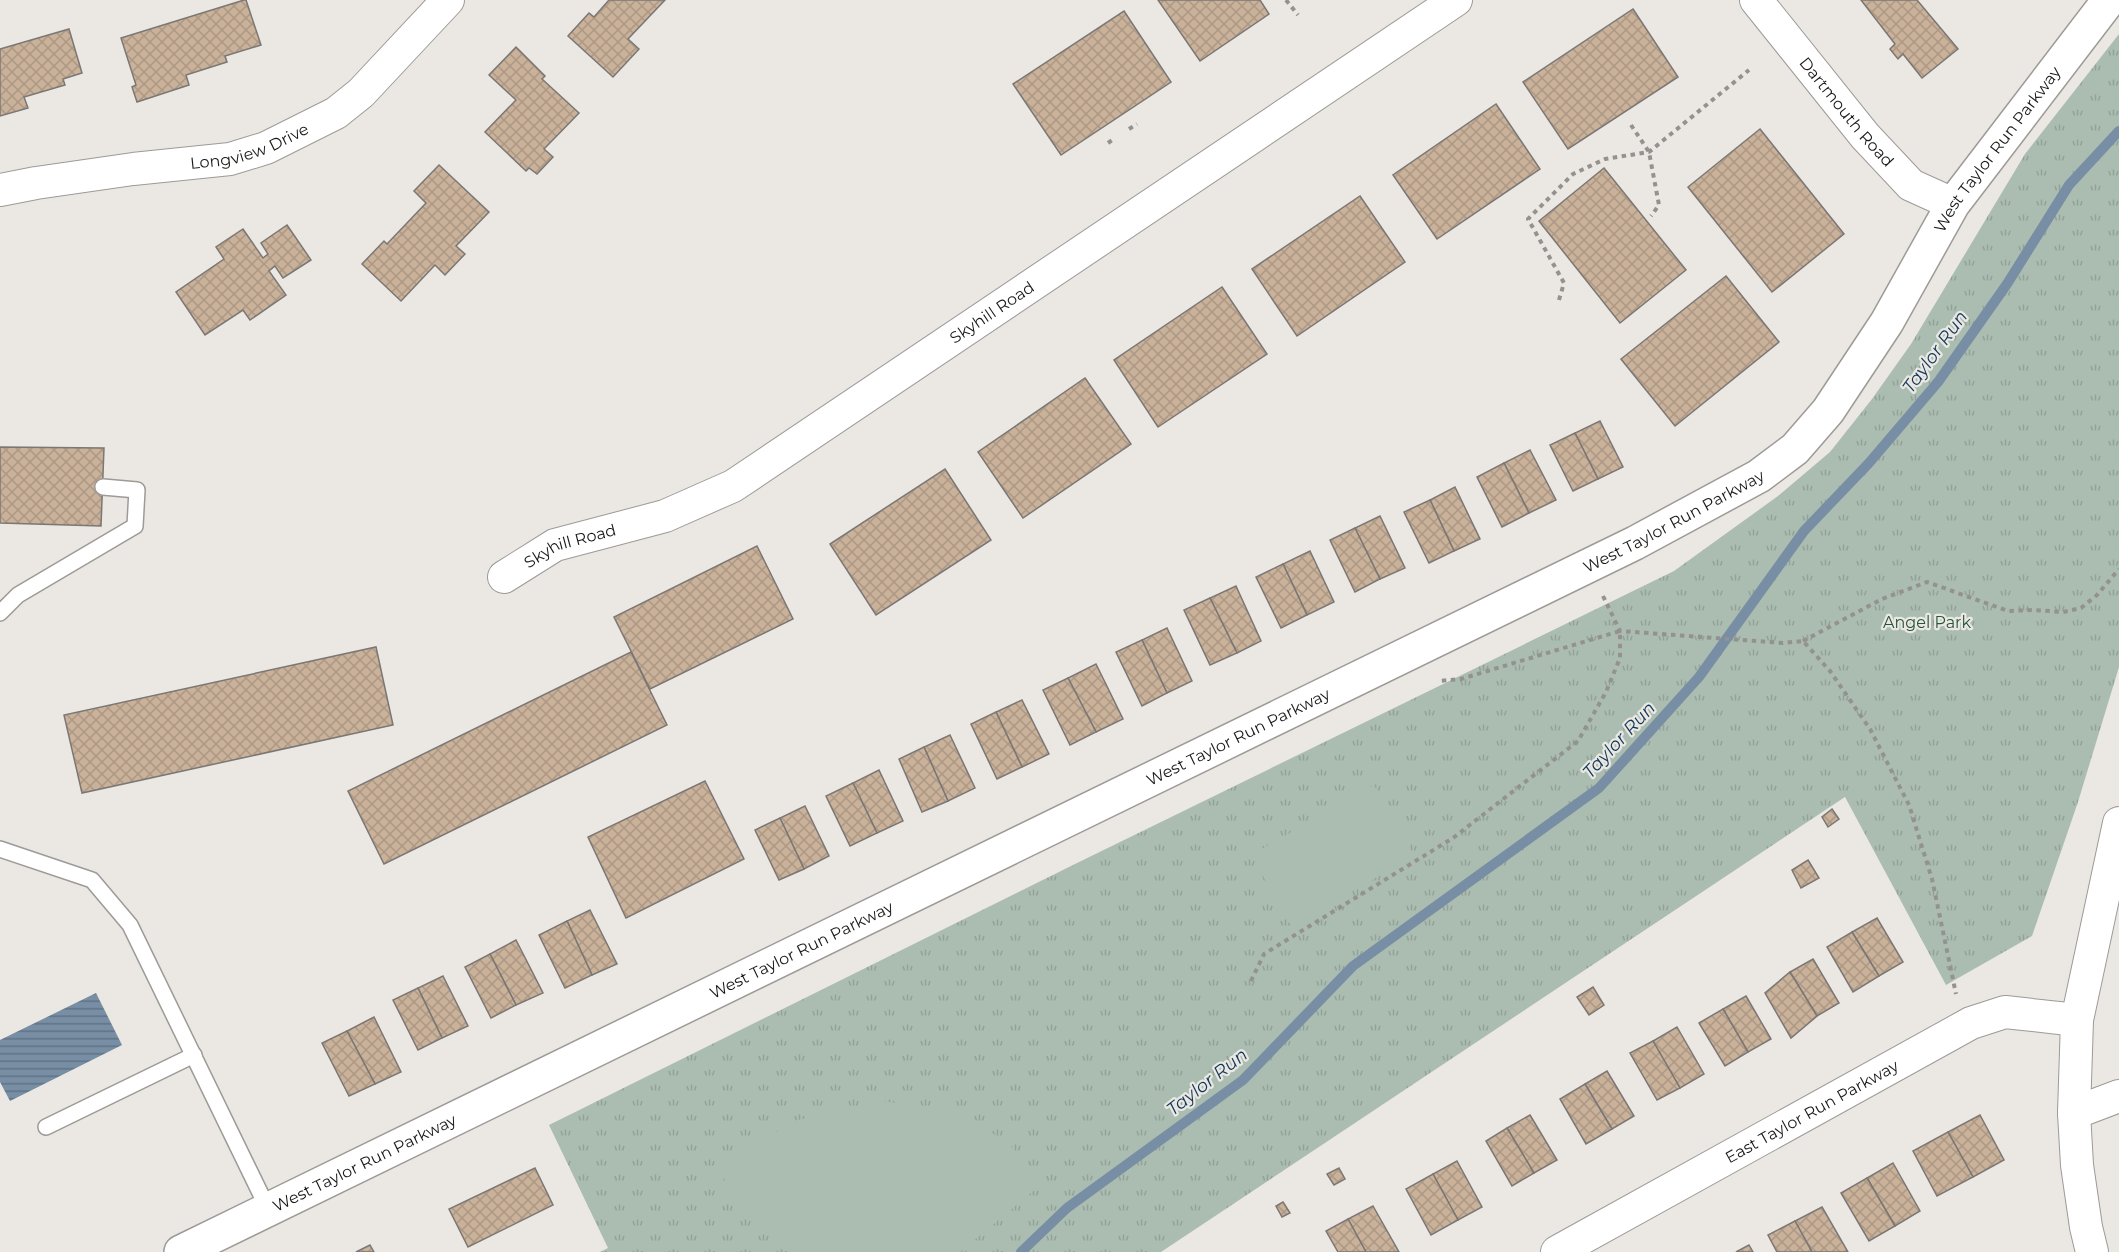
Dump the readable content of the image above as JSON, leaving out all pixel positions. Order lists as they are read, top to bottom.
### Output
{
  "streets": {
    "street": [
      "Dartmouth Road",
      "Longview Drive",
      "West Taylor Run Parkway",
      "Skyhill Road",
      "East Taylor Run Parkway"
    ]
  },
  "crossings": [
    ["Dartmouth Road", "West Taylor Run Parkway"]
  ],
  "water": ["Taylor Run"],
  "parks": ["Angel Park"]
}
